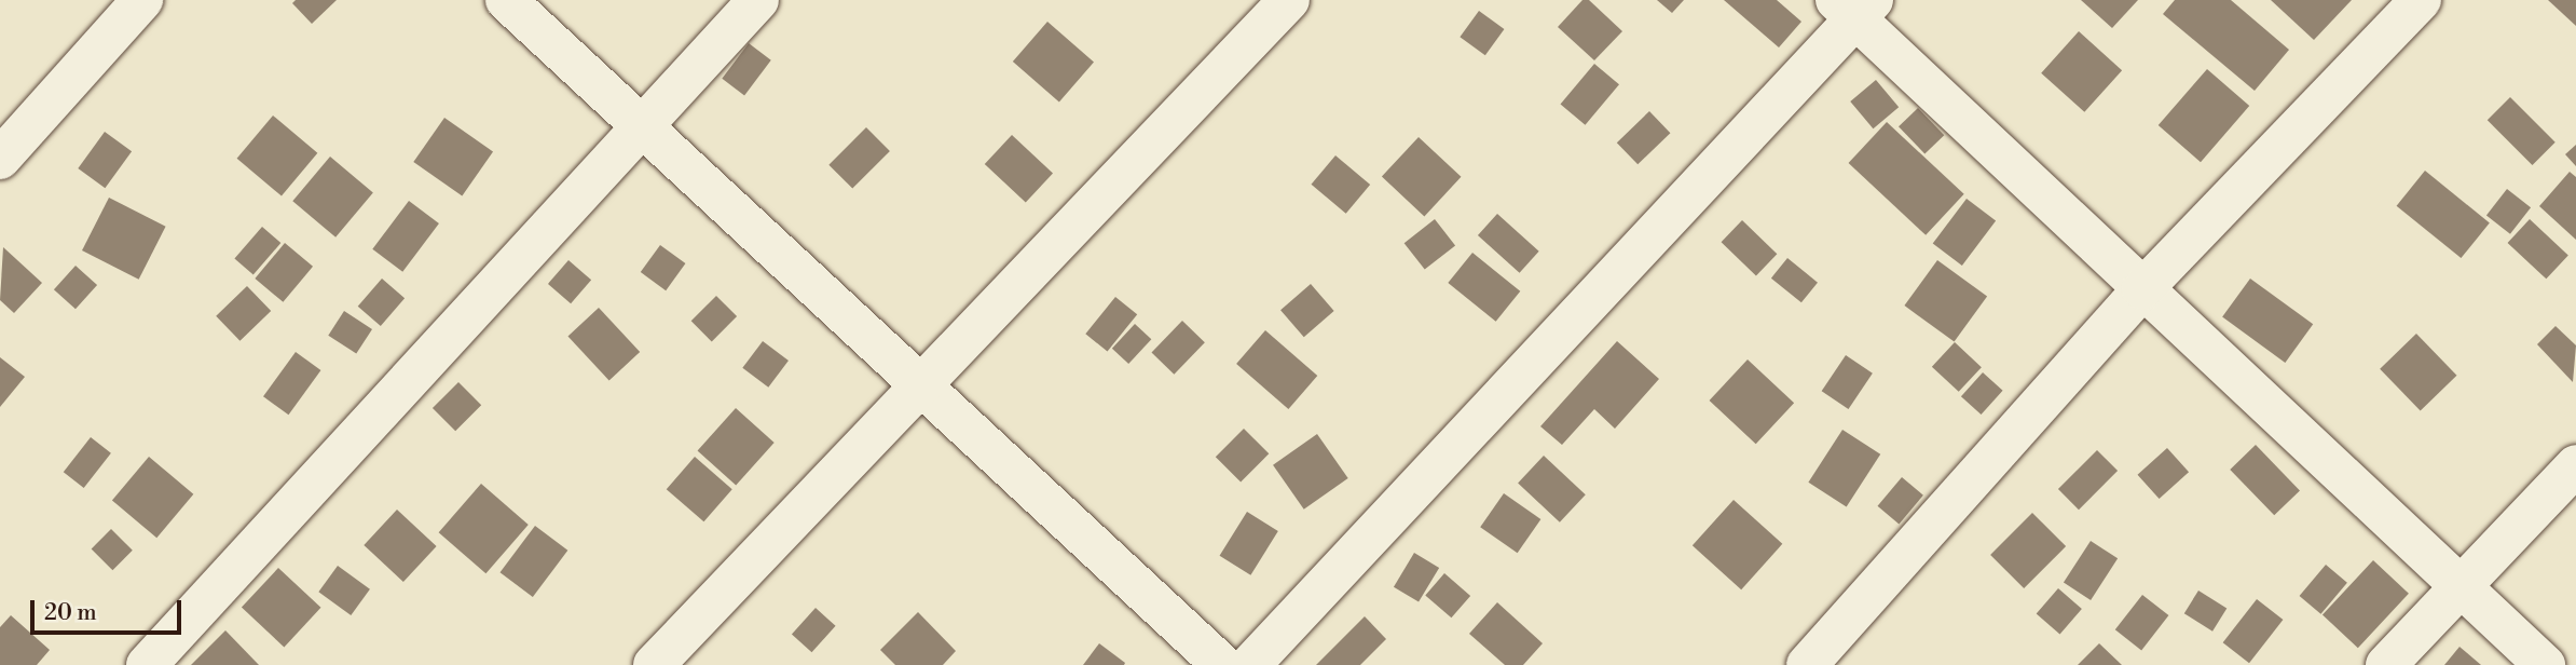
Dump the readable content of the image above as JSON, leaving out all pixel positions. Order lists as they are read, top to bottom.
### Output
{
  "scale_bar": "20 m"
}
